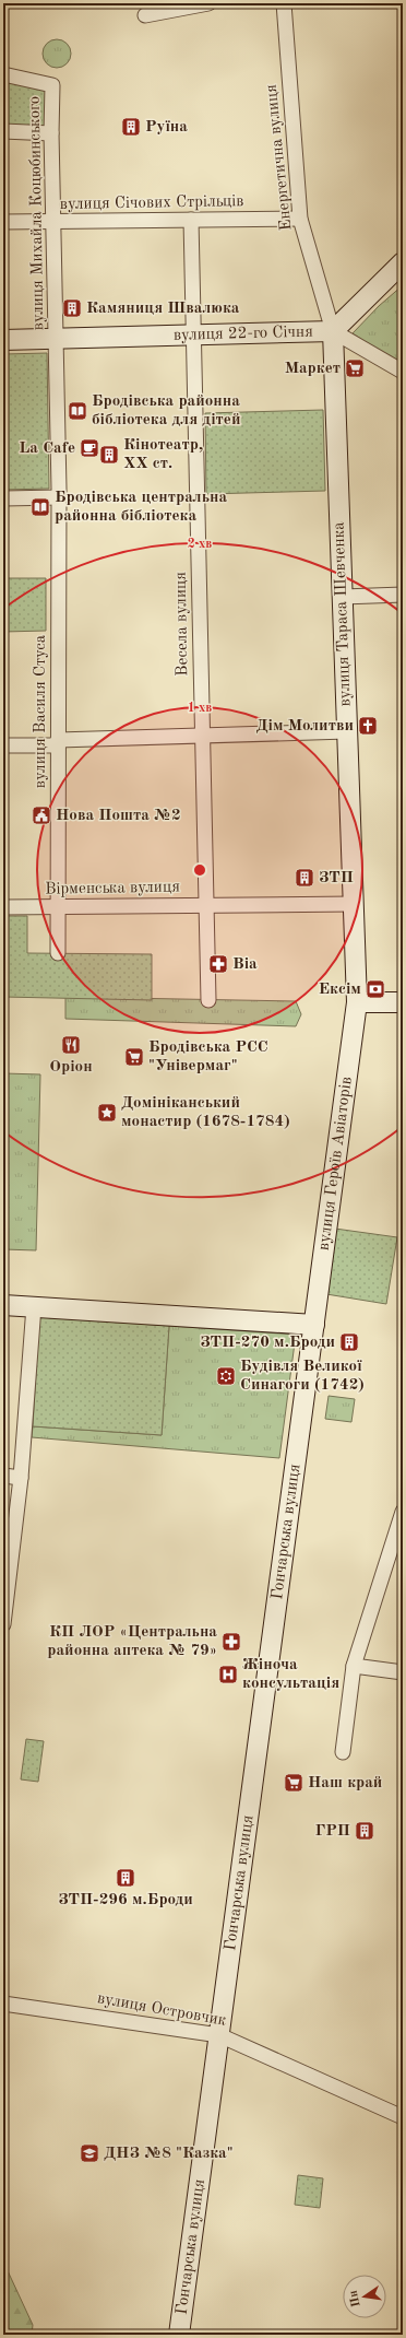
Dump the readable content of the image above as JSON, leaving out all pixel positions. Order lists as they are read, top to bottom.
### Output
{
  "streets": {
    "main road": [
      "вулиця 22-го Січня",
      "вулиця Тараса Шевченка",
      "вулиця Героїв Авіаторів",
      "Гончарська вулиця"
    ],
    "street": [
      "Енергетична вулиця",
      "вулиця Січових Стрільців",
      "вулиця Михайла Коцюбинського",
      "Весела вулиця",
      "вулиця Василя Стуса",
      "Вірменська вулиця",
      "вулиця Островчик"
    ]
  },
  "crossings": [
    ["Енергетична вулиця", "вулиця Січових Стрільців"],
    ["Енергетична вулиця", "вулиця 22-го Січня"],
    ["Енергетична вулиця", "вулиця Тараса Шевченка"],
    ["вулиця Січових Стрільців", "вулиця Михайла Коцюбинського"],
    ["вулиця Січових Стрільців", "Весела вулиця"],
    ["вулиця Михайла Коцюбинського", "вулиця 22-го Січня"],
    ["вулиця Михайла Коцюбинського", "вулиця Василя Стуса"],
    ["вулиця 22-го Січня", "вулиця Тараса Шевченка"],
    ["вулиця 22-го Січня", "Весела вулиця"],
    ["вулиця Тараса Шевченка", "Вірменська вулиця"],
    ["вулиця Тараса Шевченка", "вулиця Героїв Авіаторів"],
    ["Весела вулиця", "Вірменська вулиця"],
    ["вулиця Василя Стуса", "Вірменська вулиця"],
    ["вулиця Героїв Авіаторів", "Гончарська вулиця"],
    ["Гончарська вулиця", "вулиця Островчик"]
  ],
  "places": {
    "building": [
      "Руїна",
      "Камяниця Швалюка",
      "Кінотеатр, XX ст.",
      "ЗТП",
      "ЗТП-270 м.Броди",
      "ГРП",
      "ЗТП-296 м.Броди"
    ],
    "supermarket": ["Маркет", "Бродівська РСС \"Універмаг\"", "Наш край"],
    "library": ["Бродівська районна бібліотека для дітей", "Бродівська центральна районна бібліотека"],
    "cafe": ["La Cafe"],
    "church": ["Дім Молитви"],
    "public building": ["Нова Пошта №2"],
    "pharmacy": ["Віа", "КП ЛОР «Центральна районна аптека № 79»"],
    "bank": ["Ексім"],
    "restaurant": ["Оріон"],
    "place": ["Домініканський монастир (1678-1784)"],
    "synagogue": ["Будівля Великої Синагоги (1742)"],
    "hospital": ["Жіноча консультація"],
    "school or university": ["ДНЗ №8 \"Казка\""]
  },
  "north": "left",
  "rings": ["2 хв", "1 хв"]
}
